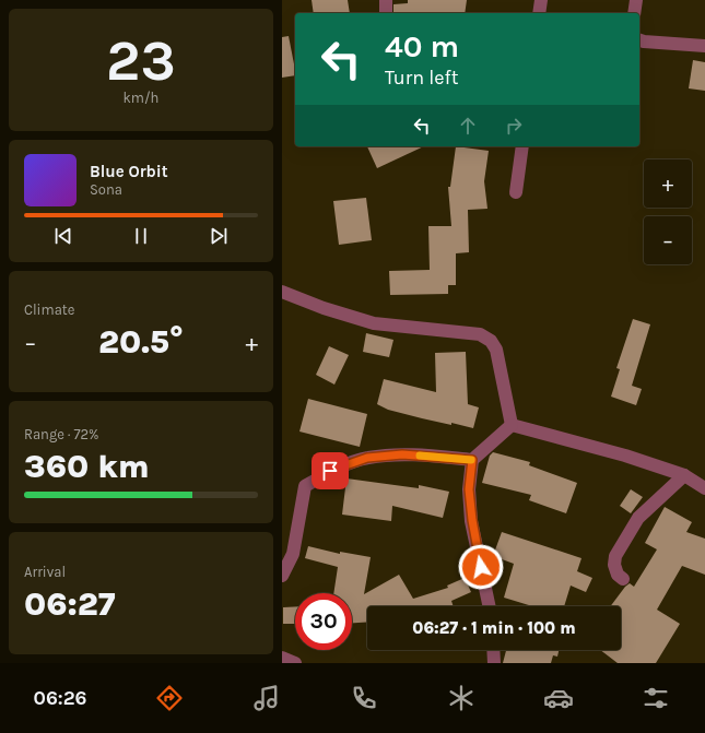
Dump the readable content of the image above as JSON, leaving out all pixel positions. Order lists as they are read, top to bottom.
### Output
{
  "page": {
    "tile": [
      ["23", "km/h"],
      "Climate",
      ["Range · 72%", "360 km"],
      ["Arrival", "06:27"]
    ],
    "turn": ["40 m", "Turn left"],
    "song": ["Blue Orbit", "Sona"],
    "map_buttons": ["+", "−"],
    "heat": ["−", "20.5°", "+"],
    "limit": "30",
    "trip": "06:27 · 1 min · 100 m",
    "tabs": "06:26"
  }
}
